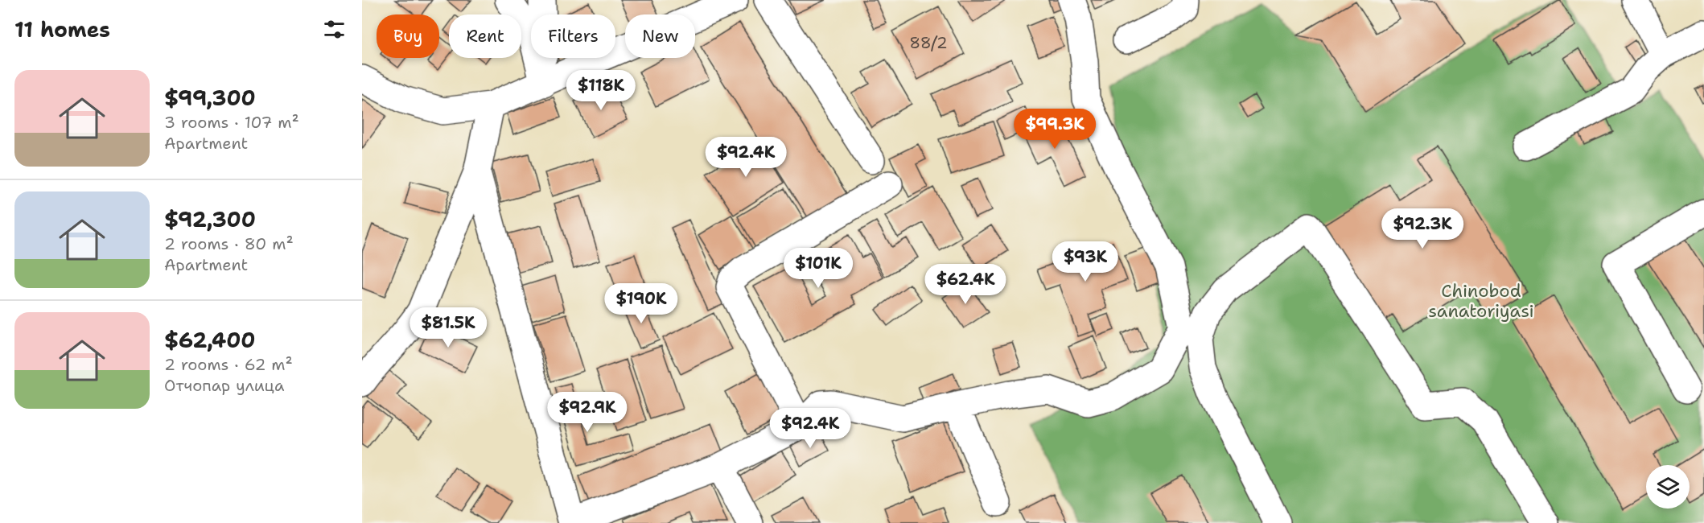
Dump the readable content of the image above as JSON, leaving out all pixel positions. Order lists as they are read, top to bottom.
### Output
{
  "parks": ["Chinobod sanatoriyasi"],
  "house_numbers": ["88/2"],
  "page": {
    "heading": "11 homes",
    "chip": [
      "Buy",
      "Rent",
      "Filters",
      "New"
    ],
    "list": [
      {
        "name": "$99,300",
        "note": "3 rooms · 107 m² · Apartment"
      },
      {
        "name": "$92,300",
        "note": "2 rooms · 80 m² · Apartment"
      },
      {
        "name": "$62,400",
        "note": "2 rooms · 62 m² · Отчопар улица"
      }
    ],
    "price": [
      "$118K",
      "$99.3K",
      "$92.4K",
      "$92.3K",
      "$93K",
      "$101K",
      "$62.4K",
      "$190K",
      "$81.5K",
      "$92.9K",
      "$92.4K"
    ]
  }
}
